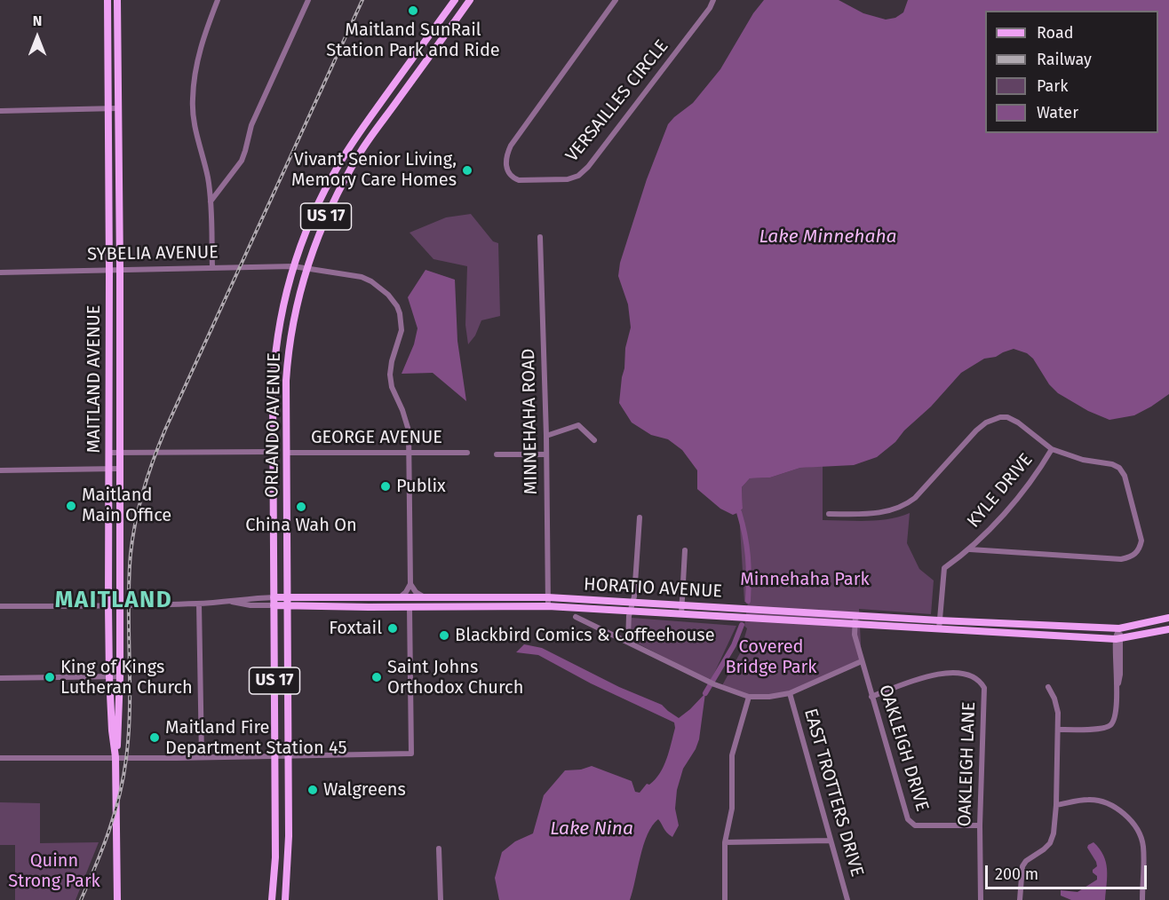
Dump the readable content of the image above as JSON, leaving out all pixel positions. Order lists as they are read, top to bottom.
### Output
{
  "streets": {
    "main road": [
      "US 17",
      "MAITLAND AVENUE",
      "ORLANDO AVENUE",
      "HORATIO AVENUE"
    ],
    "street": [
      "VERSAILLES CIRCLE",
      "SYBELIA AVENUE",
      "MINNEHAHA ROAD",
      "GEORGE AVENUE",
      "KYLE DRIVE",
      "OAKLEIGH DRIVE",
      "OAKLEIGH LANE",
      "EAST TROTTERS DRIVE"
    ]
  },
  "crossings": [
    ["SYBELIA AVENUE", "MAITLAND AVENUE"],
    ["SYBELIA AVENUE", "ORLANDO AVENUE"],
    ["SYBELIA AVENUE", "GEORGE AVENUE"],
    ["MAITLAND AVENUE", "HORATIO AVENUE"],
    ["MINNEHAHA ROAD", "HORATIO AVENUE"],
    ["ORLANDO AVENUE", "GEORGE AVENUE"],
    ["ORLANDO AVENUE", "HORATIO AVENUE"],
    ["KYLE DRIVE", "HORATIO AVENUE"],
    ["HORATIO AVENUE", "OAKLEIGH DRIVE"],
    ["OAKLEIGH DRIVE", "OAKLEIGH LANE"]
  ],
  "districts": ["MAITLAND"],
  "water": ["Lake Minnehaha", "Lake Nina"],
  "parks": ["Minnehaha Park", "Covered Bridge Park", "Quinn Strong Park"],
  "places": [
    "Maitland SunRail Station Park and Ride",
    "Vivant Senior Living, Memory Care Homes",
    "Publix",
    "Maitland Main Office",
    "China Wah On",
    "Foxtail",
    "Blackbird Comics & Coffeehouse",
    "King of Kings Lutheran Church",
    "Saint Johns Orthodox Church",
    "Maitland Fire Department Station 45",
    "Walgreens"
  ],
  "legend": [
    "Road",
    "Railway",
    "Park",
    "Water"
  ],
  "scale_bar": "200 m",
  "north": "top"
}
